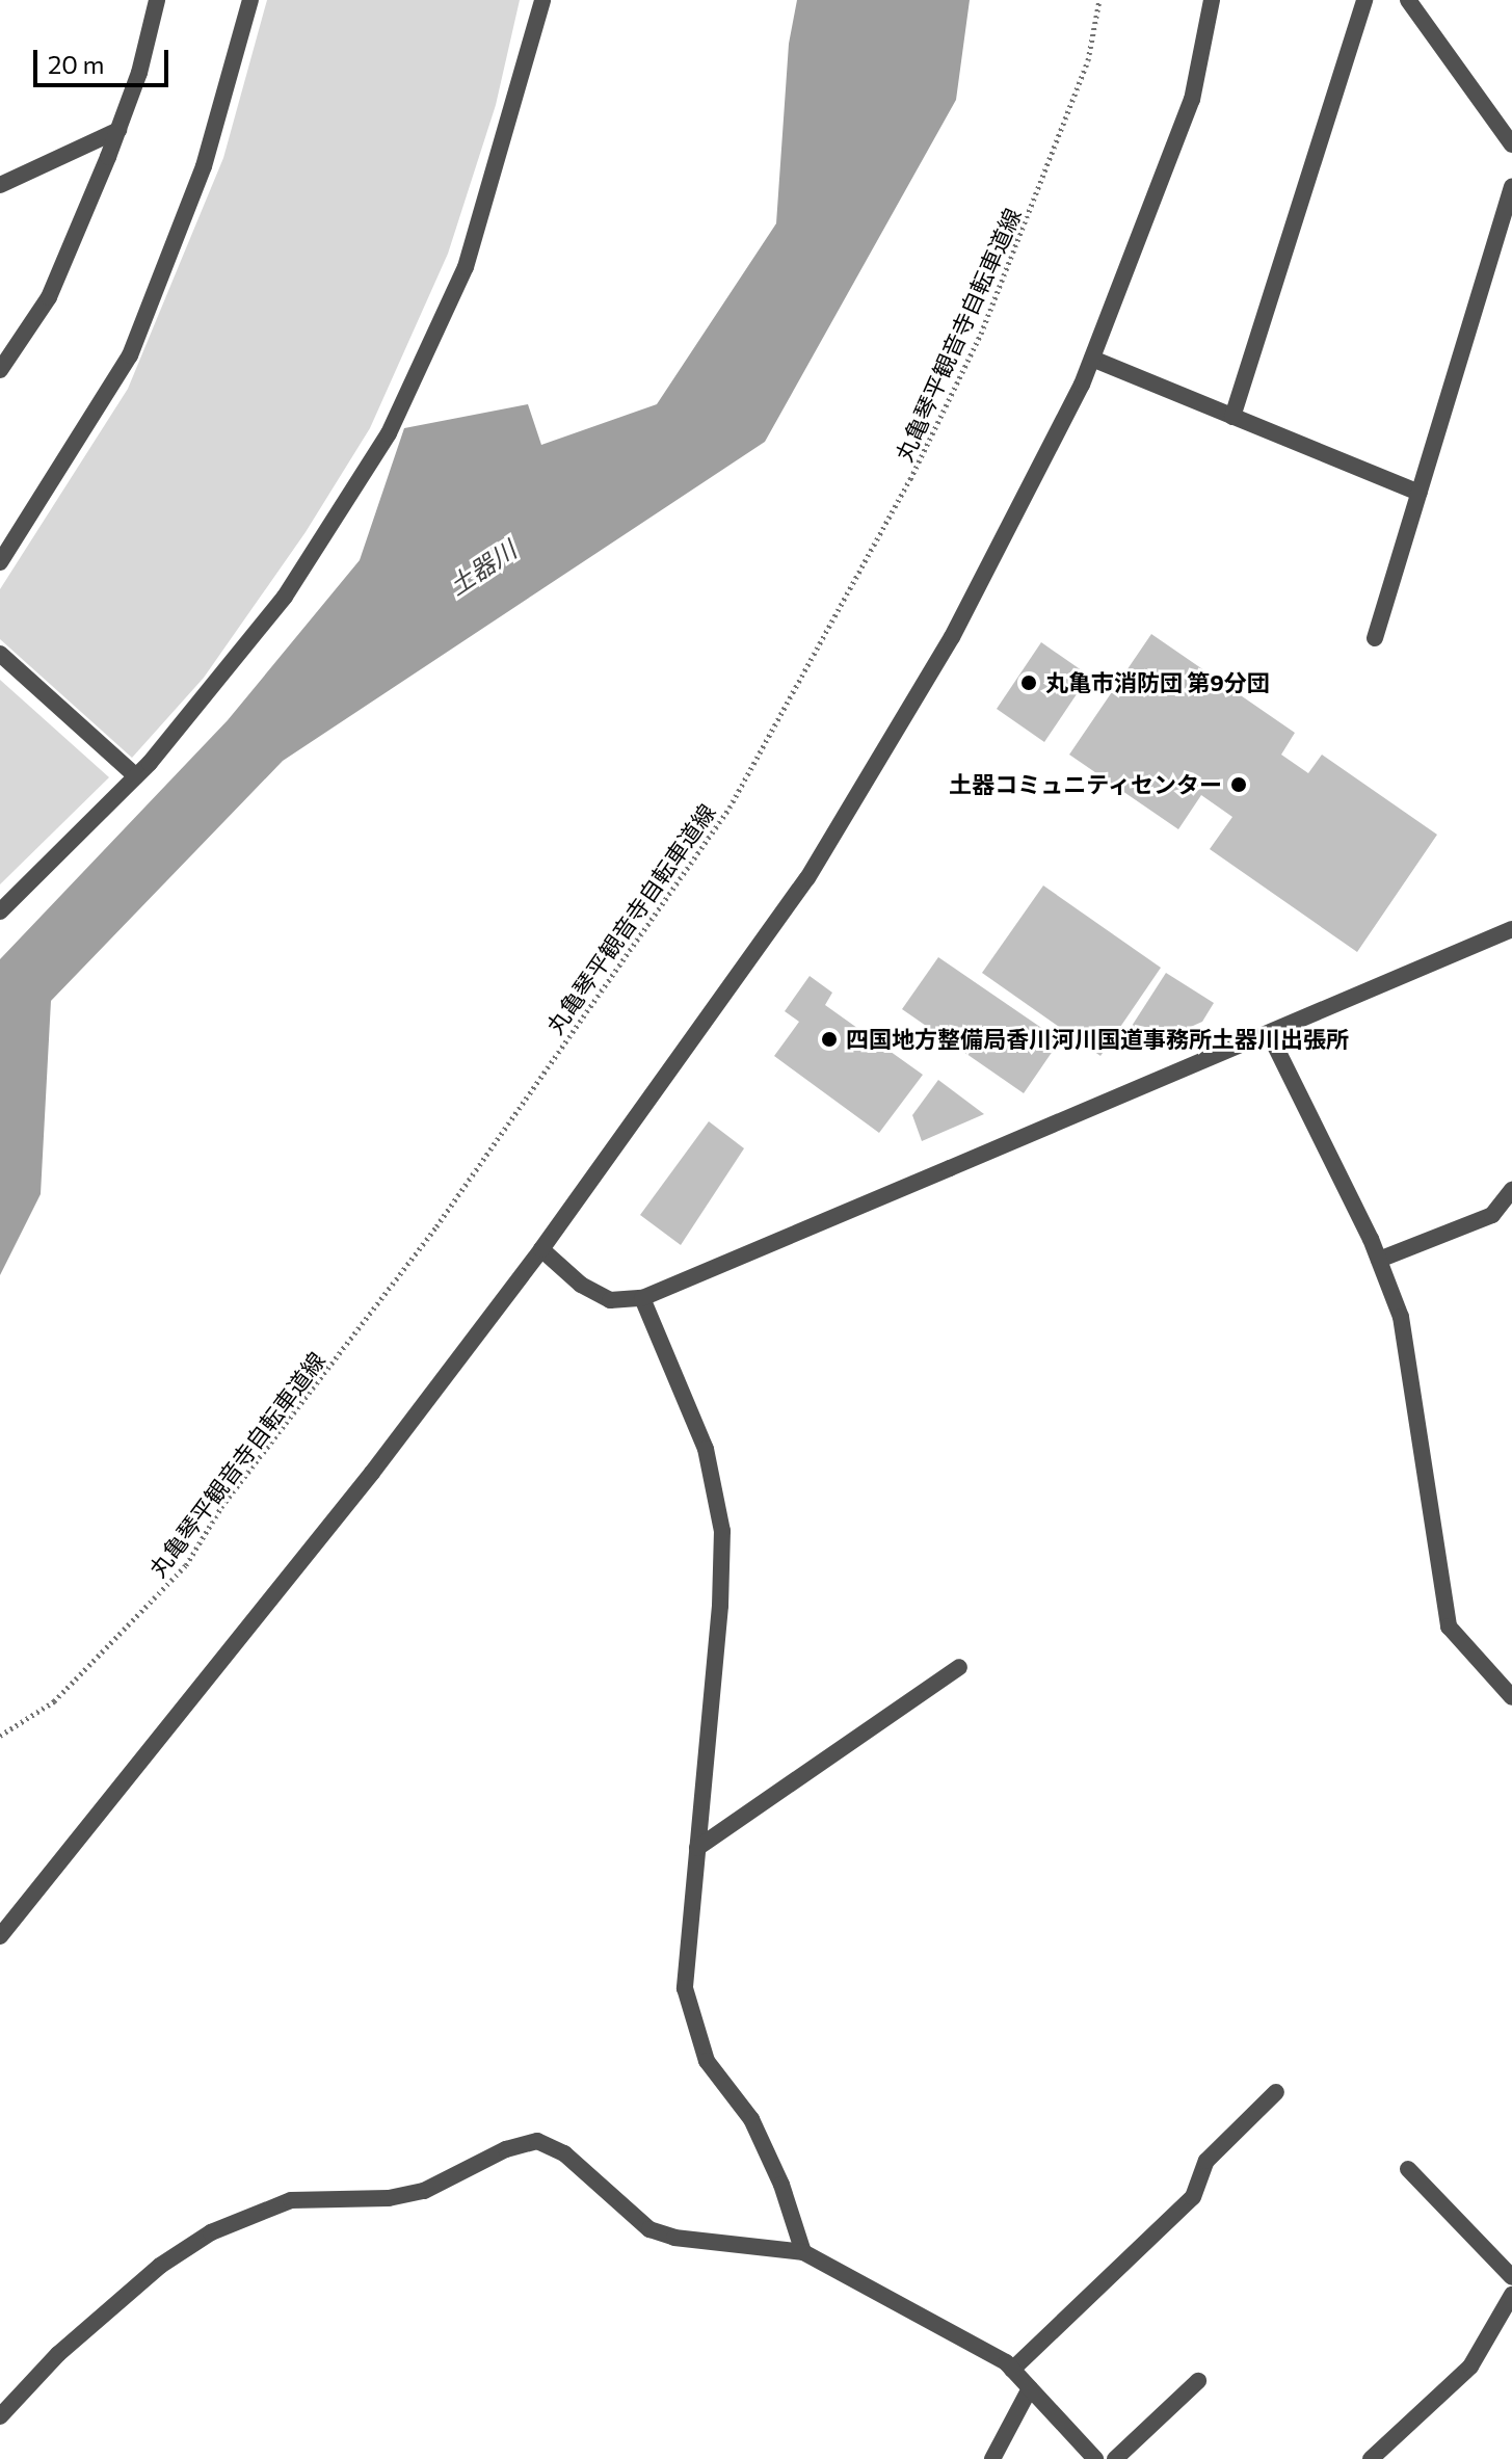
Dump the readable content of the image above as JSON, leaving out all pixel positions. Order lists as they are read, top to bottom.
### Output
{
  "streets": {
    "path": ["丸亀琴平観音寺自転車道線"]
  },
  "water": ["土器川"],
  "places": ["丸亀市消防団 第9分団", "土器コミュニティセンター", "四国地方整備局香川河川国道事務所土器川出張所"],
  "scale_bar": "20 m"
}
